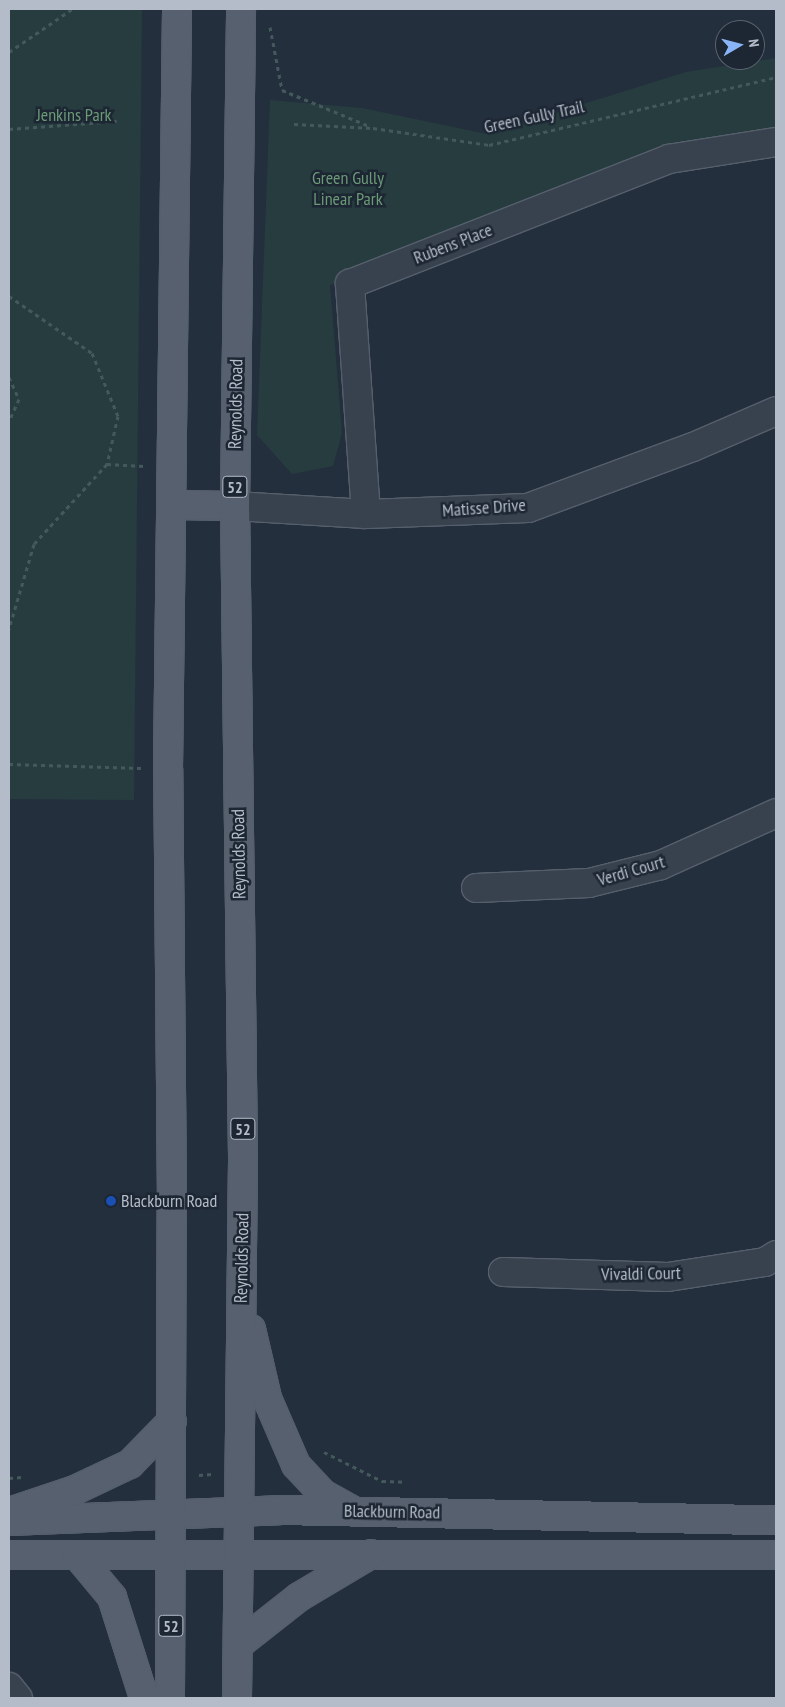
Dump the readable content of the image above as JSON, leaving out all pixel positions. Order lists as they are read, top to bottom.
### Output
{
  "streets": {
    "main road": ["Reynolds Road", "52", "Blackburn Road"],
    "street": [
      "Rubens Place",
      "Matisse Drive",
      "Verdi Court",
      "Vivaldi Court"
    ],
    "path": ["Green Gully Trail"]
  },
  "crossings": [
    ["Rubens Place", "Matisse Drive"],
    ["Reynolds Road", "Matisse Drive"],
    ["Reynolds Road", "Blackburn Road"],
    ["52", "Blackburn Road"]
  ],
  "parks": ["Jenkins Park", "Green Gully Linear Park"],
  "places": ["Blackburn Road"],
  "north": "right"
}
